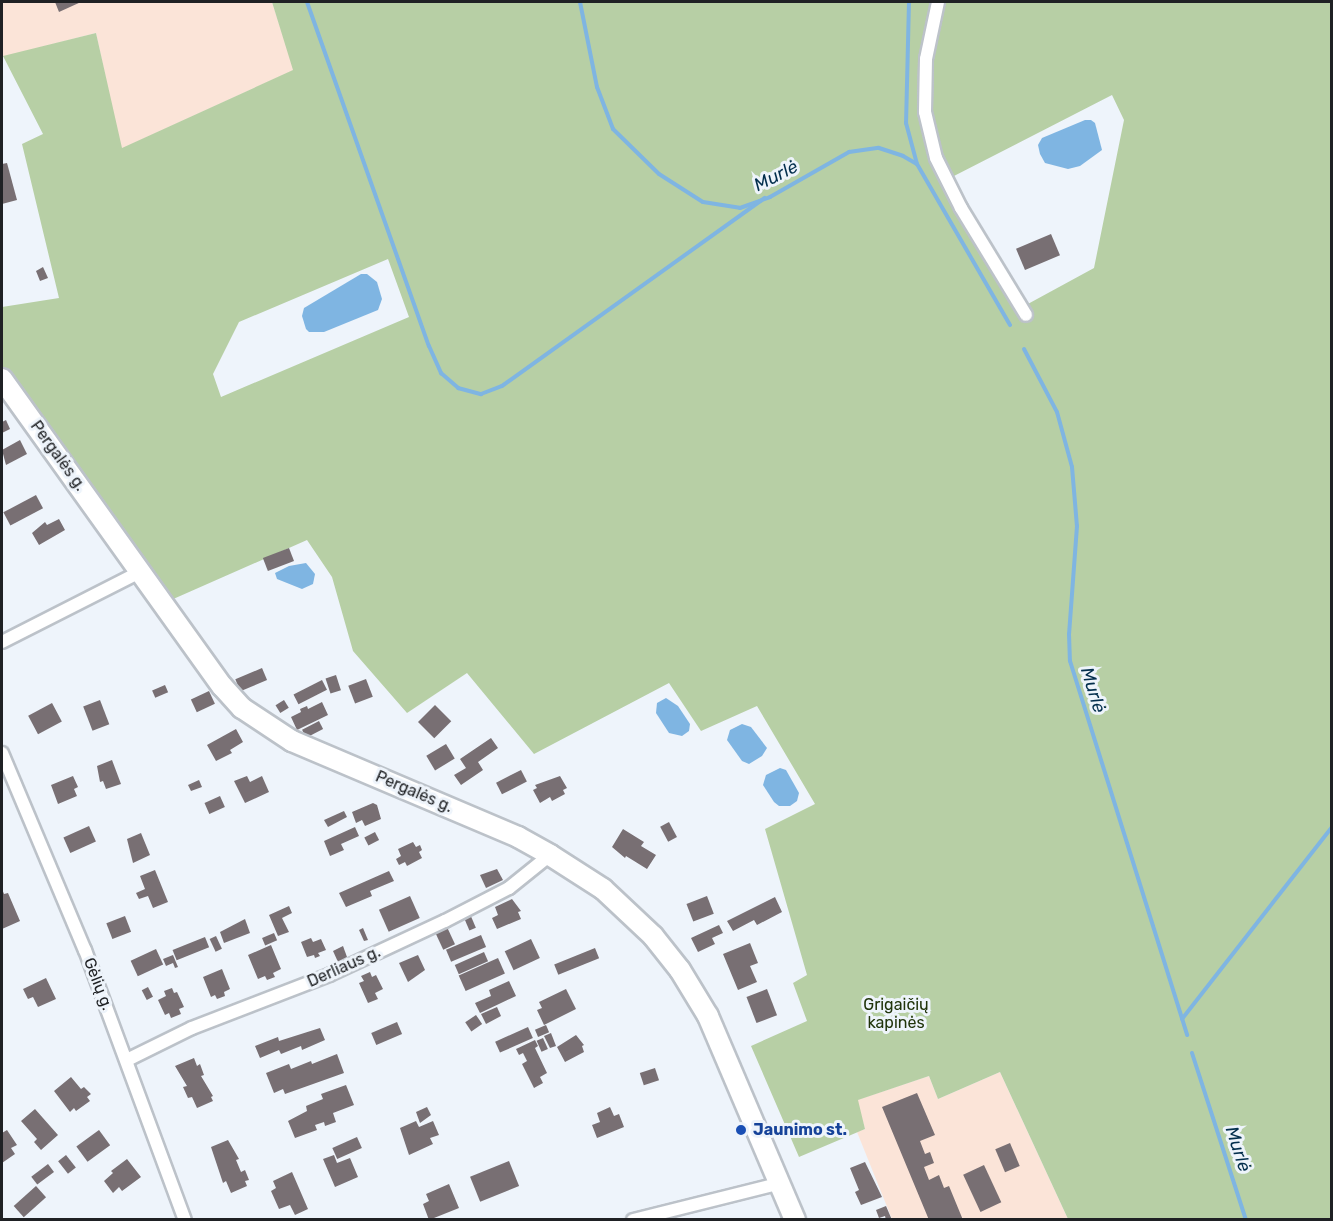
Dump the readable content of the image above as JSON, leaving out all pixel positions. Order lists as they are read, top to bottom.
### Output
{
  "streets": {
    "main road": ["Pergalės g."],
    "street": ["Derliaus g.", "Gėlių g."]
  },
  "crossings": [
    ["Pergalės g.", "Derliaus g."],
    ["Derliaus g.", "Gėlių g."]
  ],
  "water": ["Murlė"],
  "parks": ["Grigaičių kapinės"],
  "places": ["Jaunimo st."]
}
